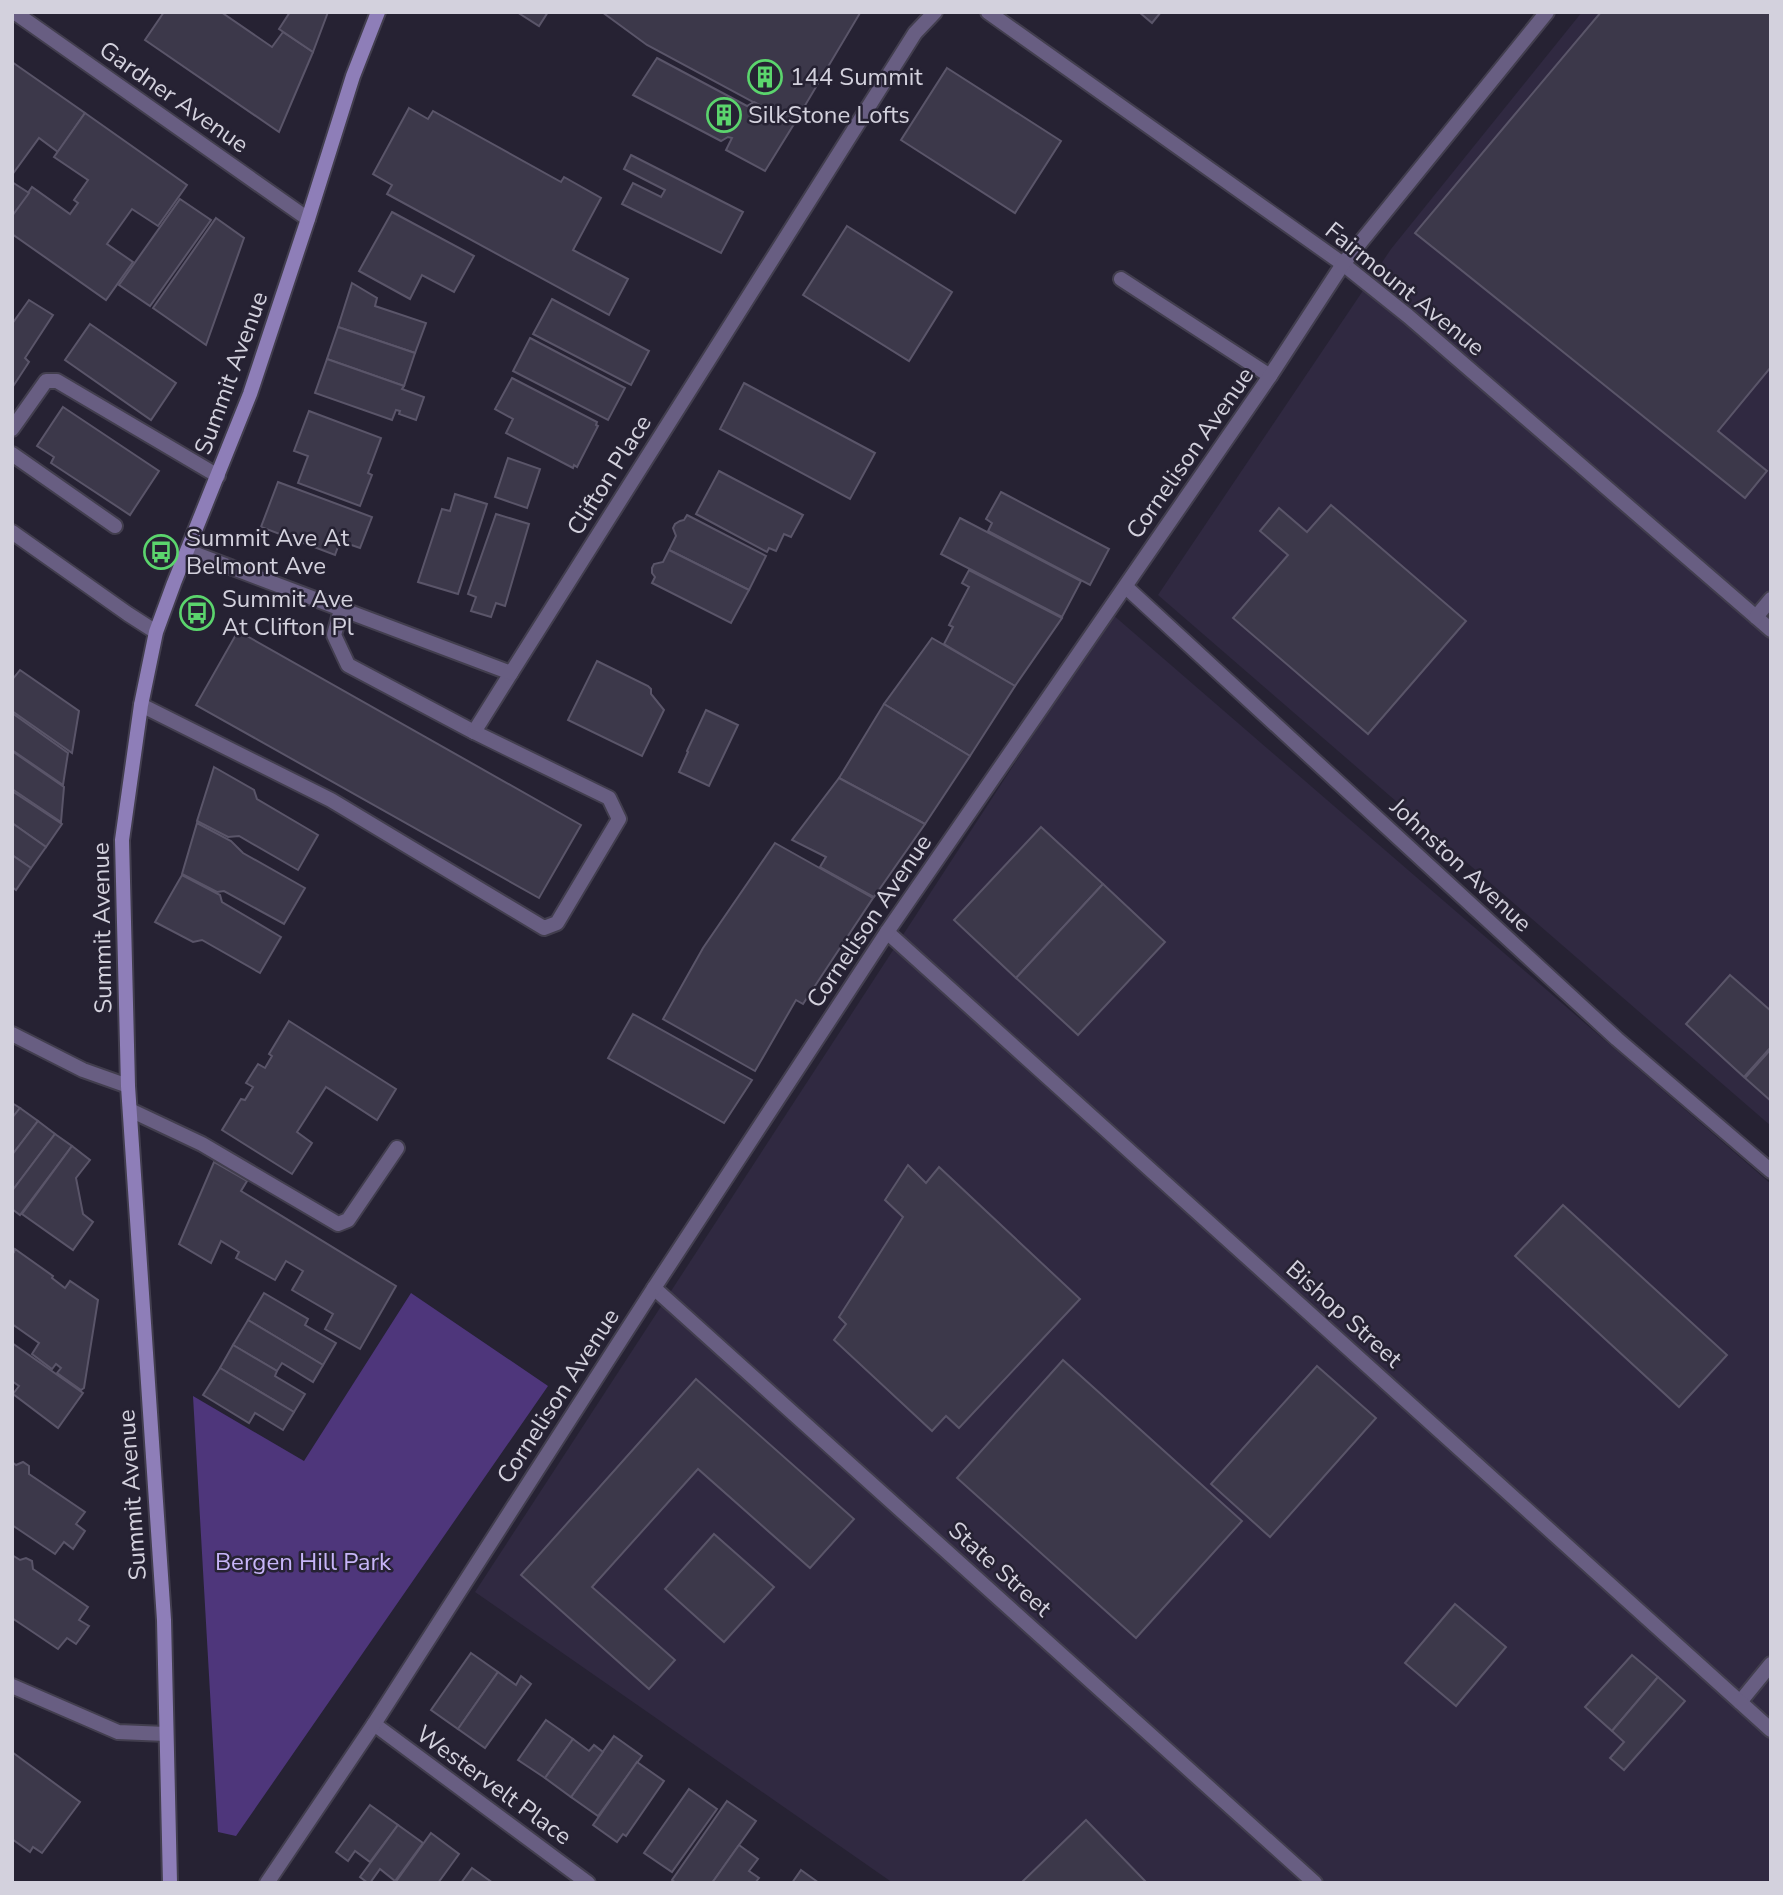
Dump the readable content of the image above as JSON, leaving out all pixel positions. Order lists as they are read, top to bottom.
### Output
{
  "streets": {
    "main road": ["Summit Avenue"],
    "street": [
      "Gardner Avenue",
      "Fairmount Avenue",
      "Cornelison Avenue",
      "Clifton Place",
      "Johnston Avenue",
      "Bishop Street",
      "State Street",
      "Westervelt Place"
    ]
  },
  "crossings": [
    ["Gardner Avenue", "Summit Avenue"],
    ["Fairmount Avenue", "Cornelison Avenue"],
    ["Cornelison Avenue", "Johnston Avenue"],
    ["Cornelison Avenue", "Bishop Street"],
    ["Cornelison Avenue", "State Street"],
    ["Cornelison Avenue", "Westervelt Place"]
  ],
  "parks": ["Bergen Hill Park"],
  "places": {
    "building": ["144 Summit", "SilkStone Lofts"],
    "bus stop": ["Summit Ave At Belmont Ave", "Summit Ave At Clifton Pl"]
  }
}
